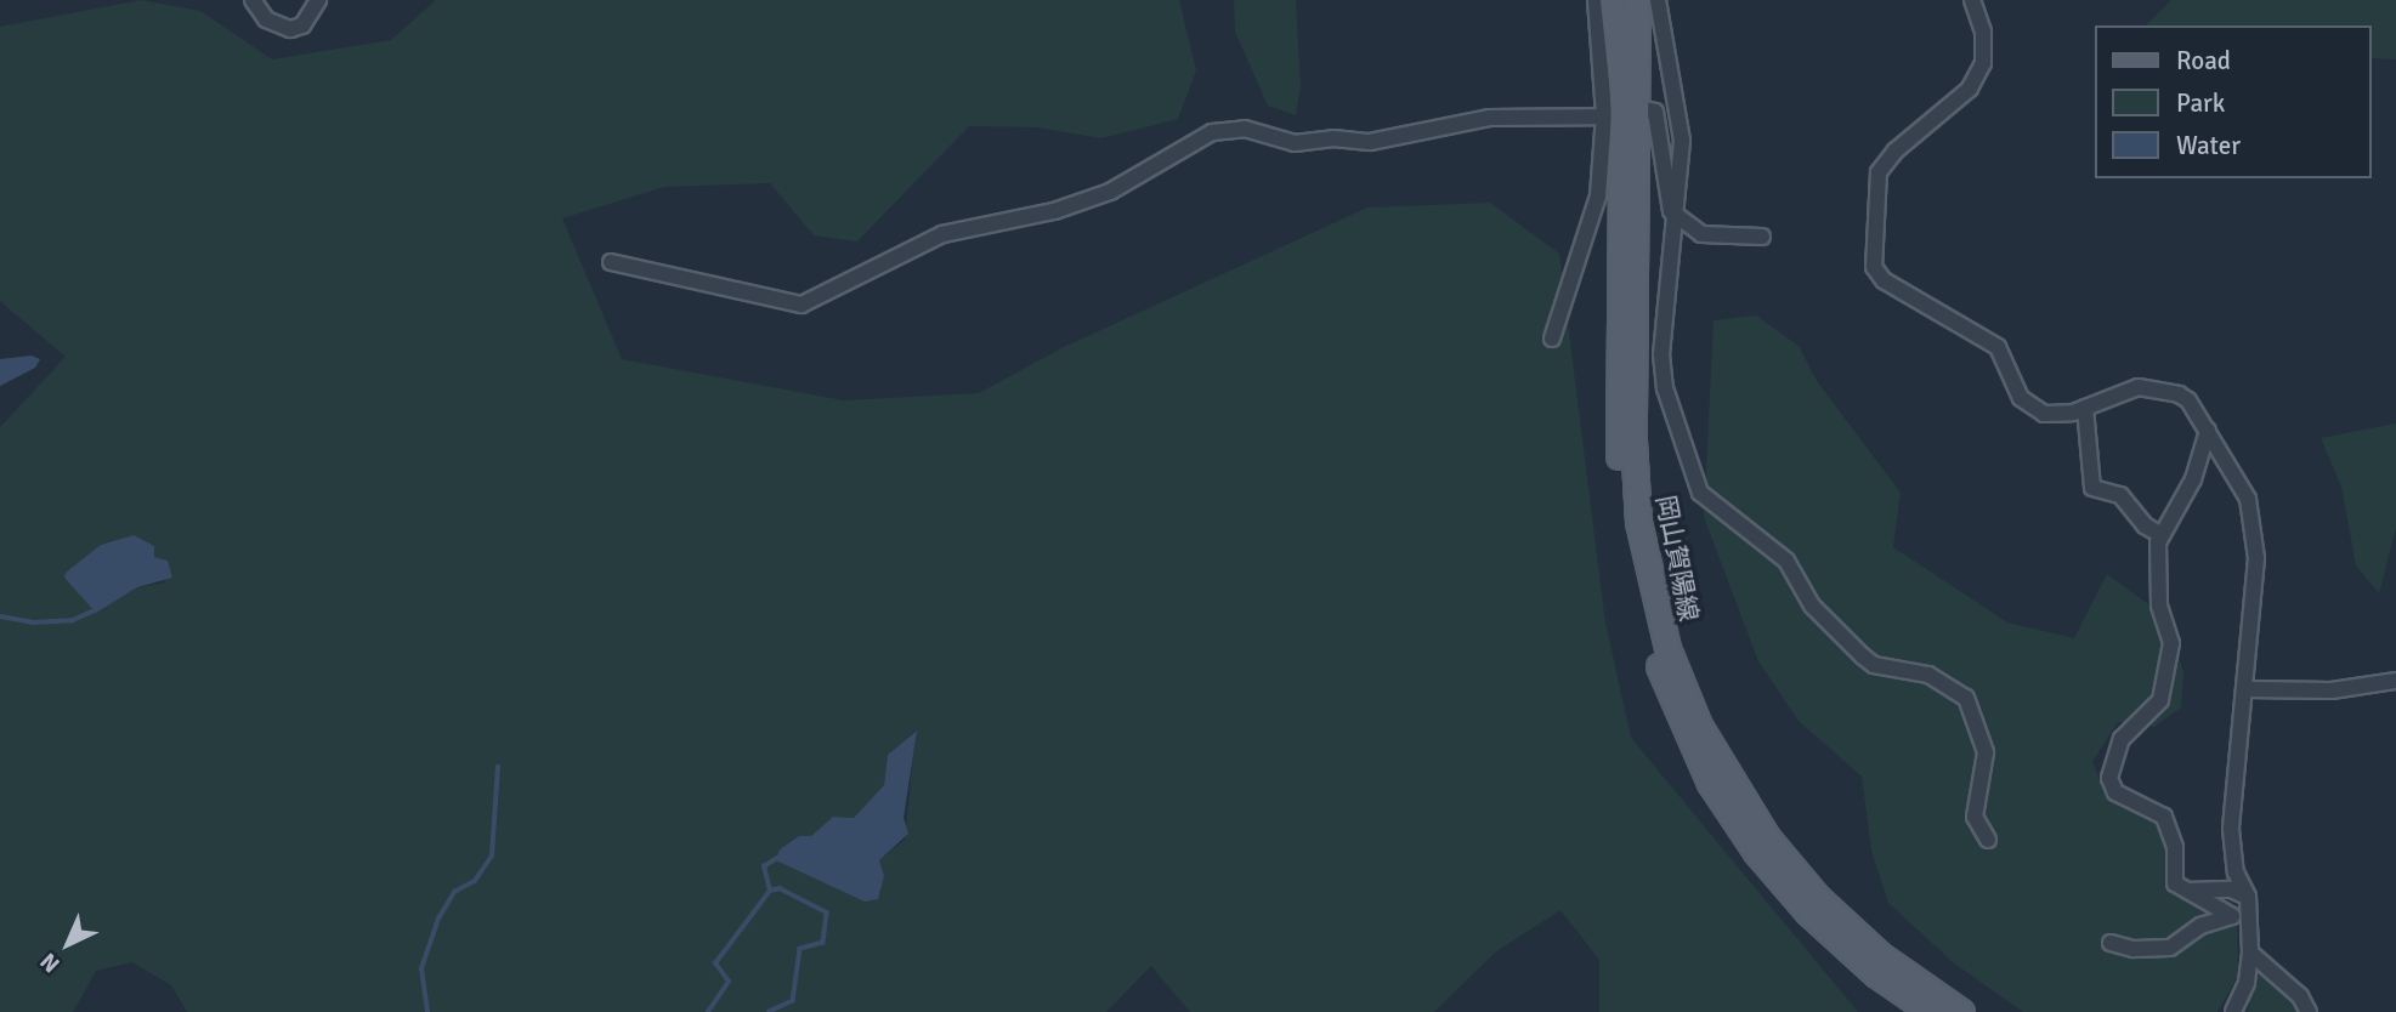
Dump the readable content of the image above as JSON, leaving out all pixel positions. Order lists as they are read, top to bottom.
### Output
{
  "streets": {
    "main road": ["岡山賀陽線"]
  },
  "legend": ["Road", "Park", "Water"],
  "north": "bottom left"
}
